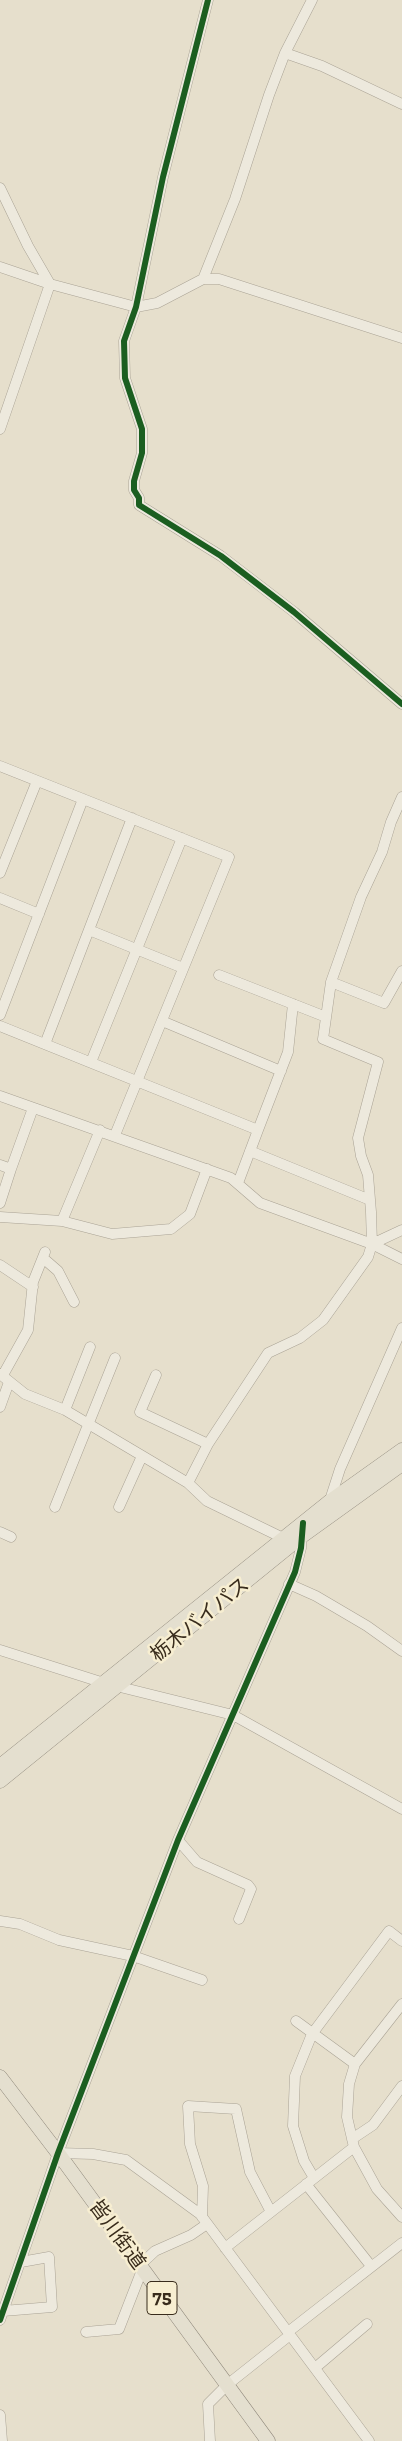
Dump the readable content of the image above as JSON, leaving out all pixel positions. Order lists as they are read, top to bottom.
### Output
{
  "streets": {
    "main road": ["栃木バイパス", "皆川街道", "75"]
  }
}
